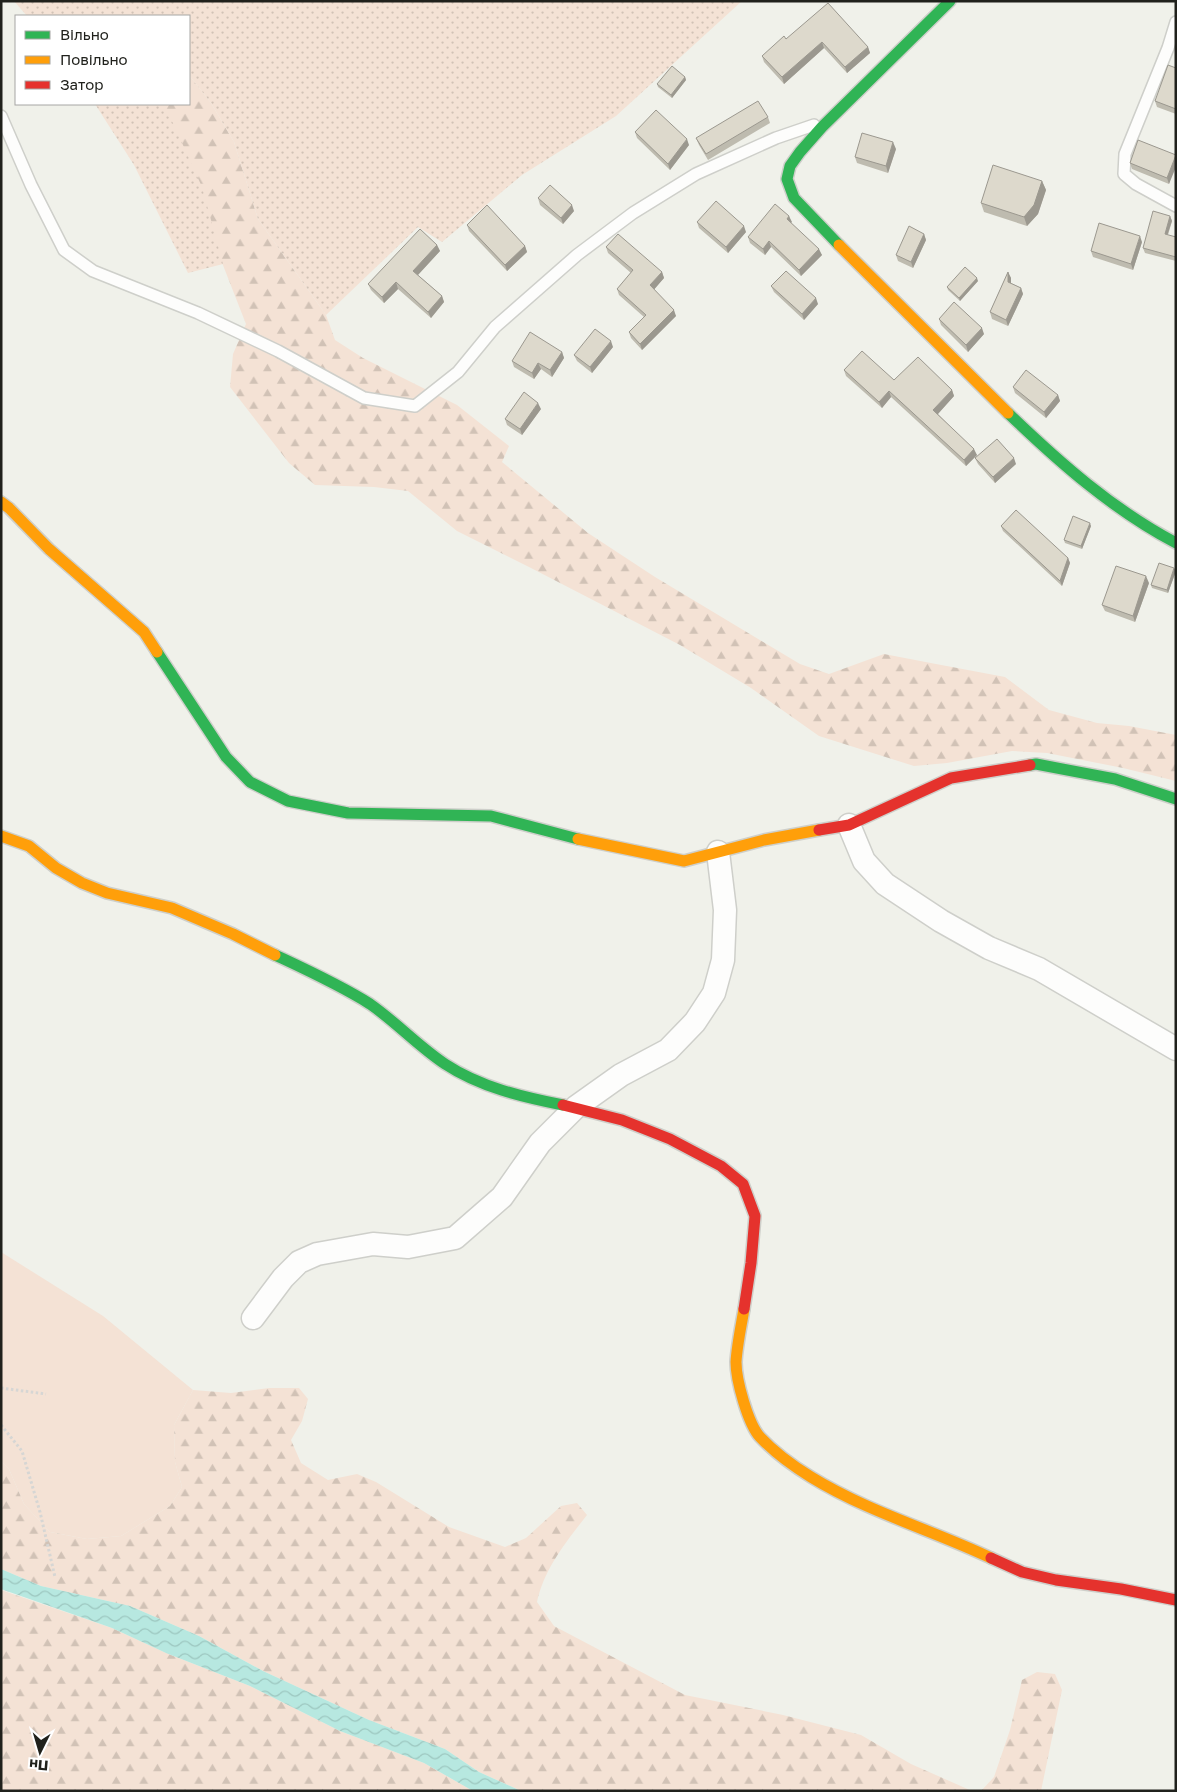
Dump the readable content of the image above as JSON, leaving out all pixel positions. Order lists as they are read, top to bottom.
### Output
{
  "legend": ["Вільно", "Повільно", "Затор"],
  "north": "bottom"
}
